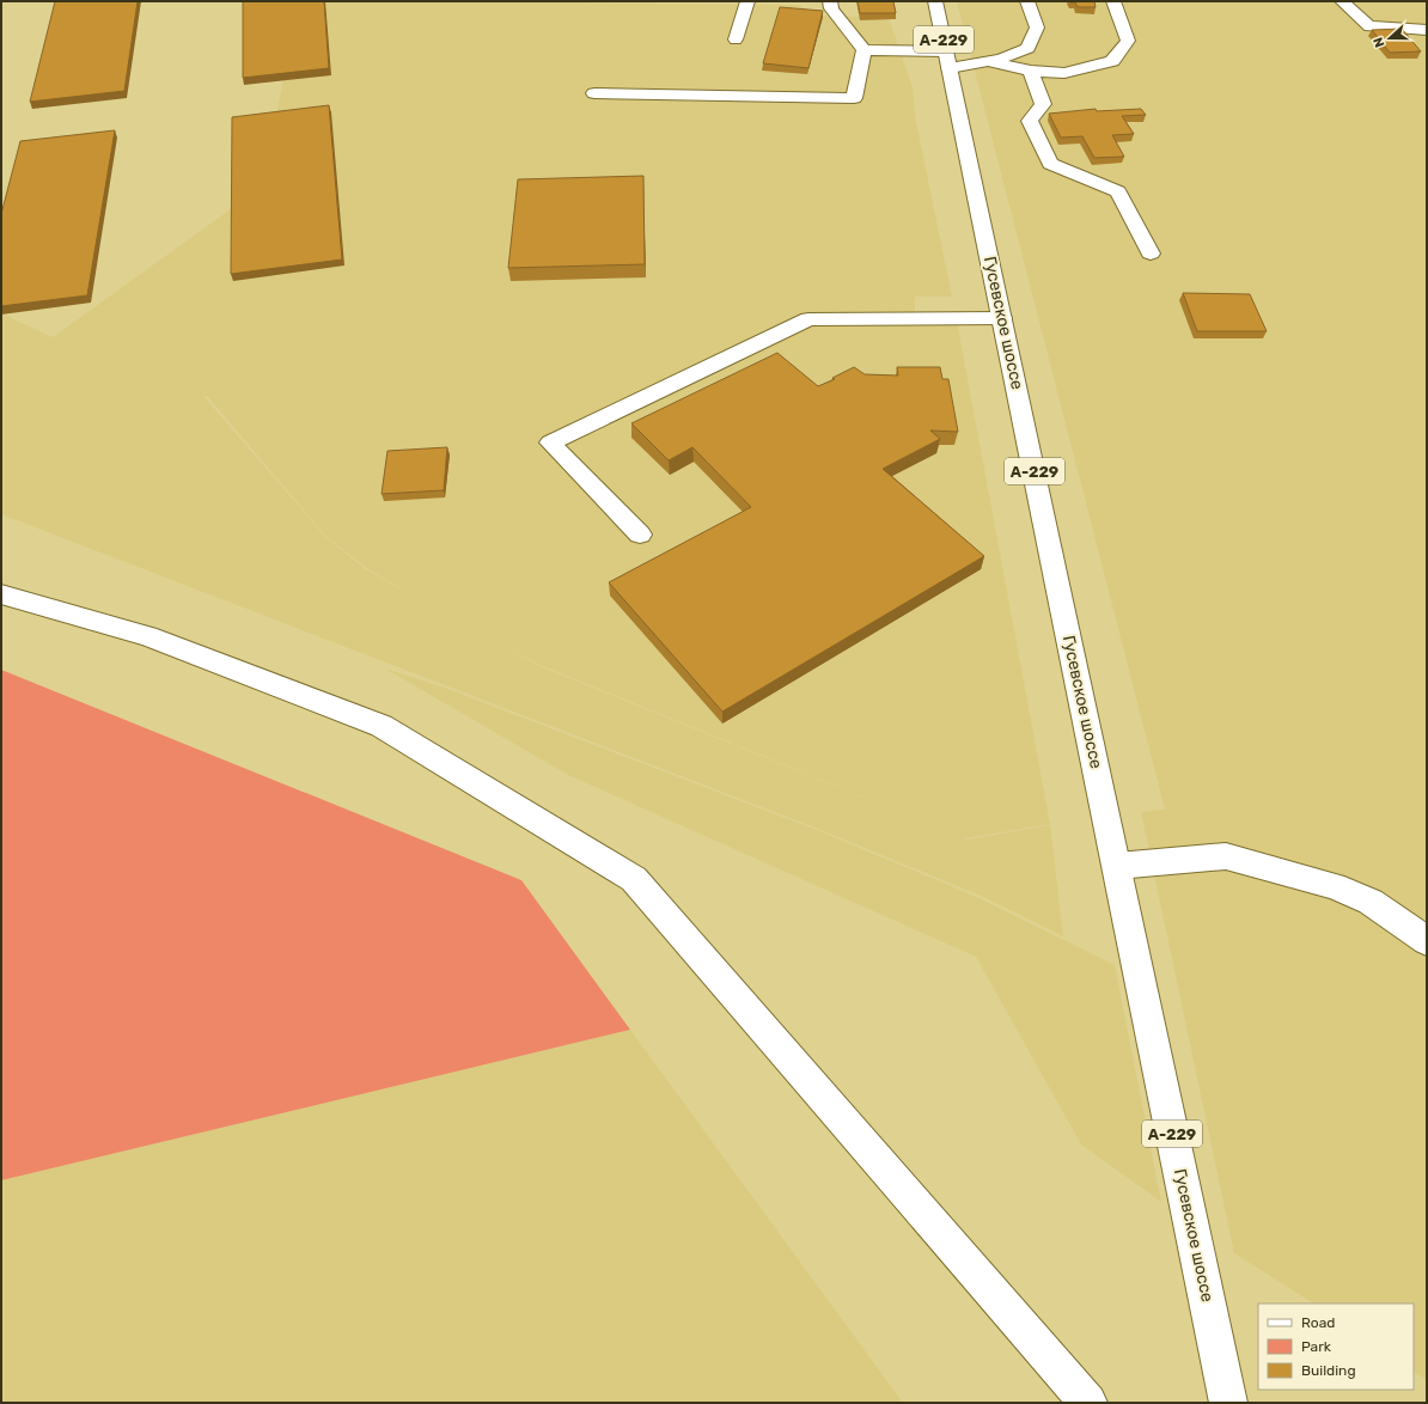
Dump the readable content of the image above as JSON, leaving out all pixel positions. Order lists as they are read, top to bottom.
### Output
{
  "streets": {
    "main road": ["А-229", "Гусевское шоссе"]
  },
  "legend": ["Road", "Park", "Building"],
  "north": "left"
}
